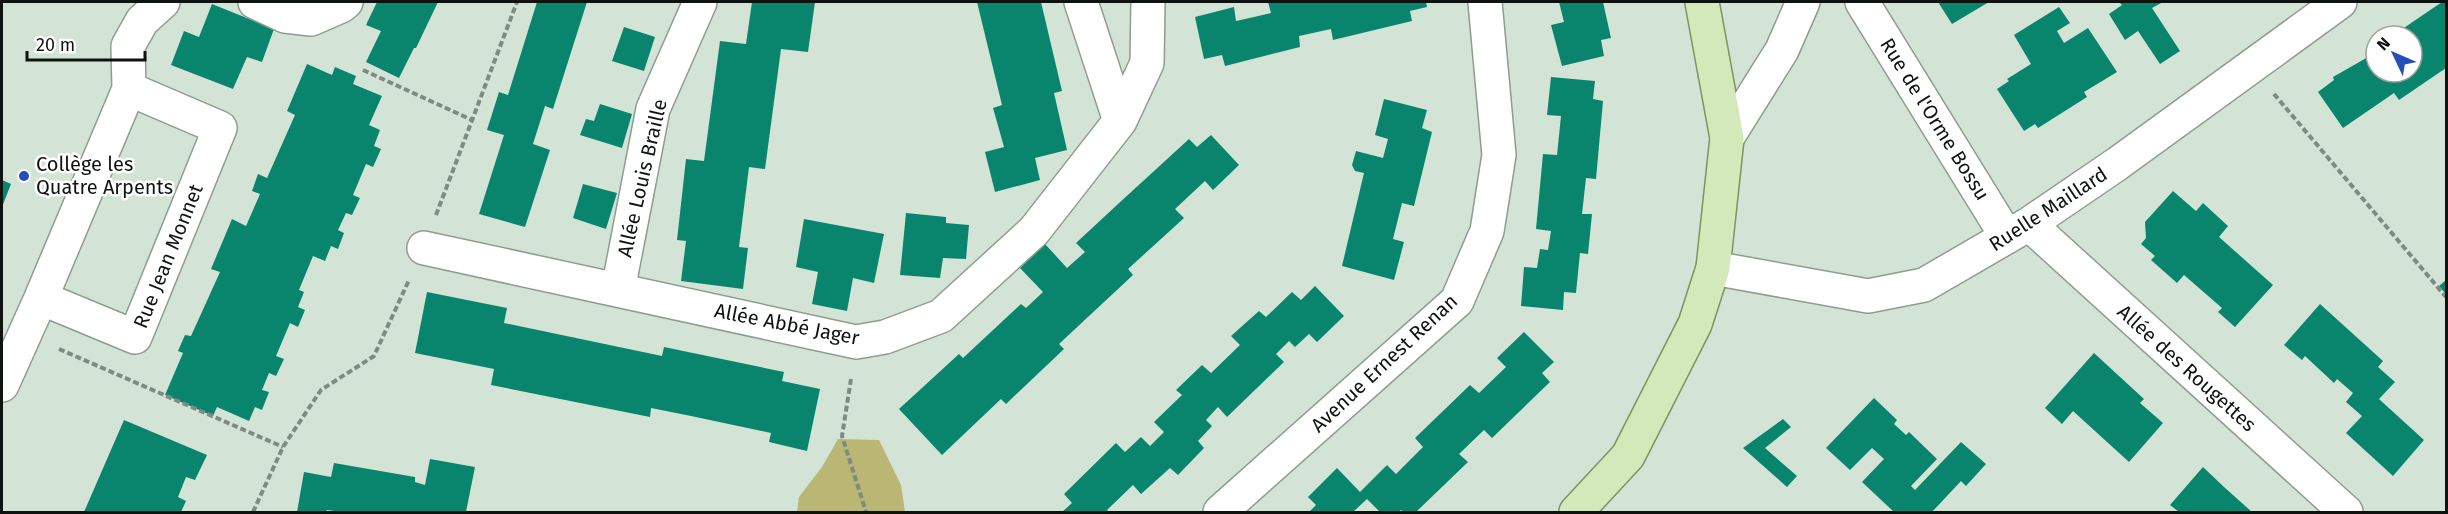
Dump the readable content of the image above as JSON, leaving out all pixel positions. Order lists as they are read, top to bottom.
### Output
{
  "streets": {
    "street": [
      "Rue de l'Orme Bossu",
      "Allée Louis Braille",
      "Ruelle Maillard",
      "Rue Jean Monnet",
      "Allée Abbé Jager",
      "Avenue Ernest Renan",
      "Allée des Rougettes"
    ]
  },
  "crossings": [
    ["Rue de l'Orme Bossu", "Ruelle Maillard"],
    ["Rue de l'Orme Bossu", "Allée des Rougettes"],
    ["Allée Louis Braille", "Allée Abbé Jager"],
    ["Ruelle Maillard", "Allée des Rougettes"]
  ],
  "places": ["Collège les Quatre Arpents"],
  "scale_bar": "20 m",
  "north": "top left"
}
